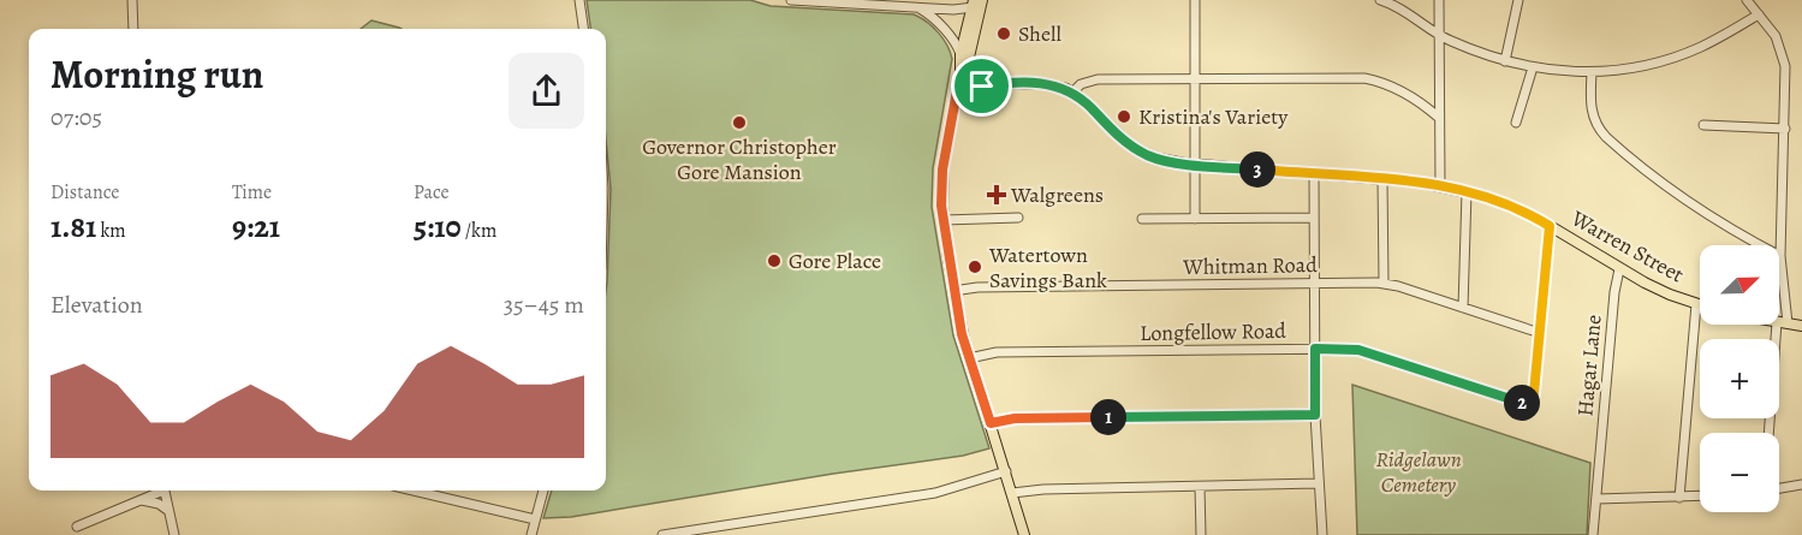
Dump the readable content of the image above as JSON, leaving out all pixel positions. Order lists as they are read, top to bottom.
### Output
{
  "streets": {
    "main road": ["Warren Street"],
    "street": ["Whitman Road", "Longfellow Road", "Hagar Lane"]
  },
  "crossings": [
    ["Warren Street", "Longfellow Road"],
    ["Warren Street", "Hagar Lane"],
    ["Whitman Road", "Longfellow Road"]
  ],
  "parks": ["Ridgelawn Cemetery"],
  "places": {
    "other": [
      "Shell",
      "Kristina's Variety",
      "Governor Christopher Gore Mansion",
      "Gore Place",
      "Watertown Savings Bank"
    ],
    "health": ["Walgreens"]
  },
  "north": "top right",
  "page": {
    "heading": ["Morning run", "07:05"],
    "pins": ["3", "2", "1"],
    "stats": [
      ["Distance", "1.81 km"],
      ["Time", "9:21"],
      ["Pace", "5:10 /km"]
    ],
    "map_buttons": ["+", "−"],
    "chart": ["Elevation", "35–45 m"]
  }
}
